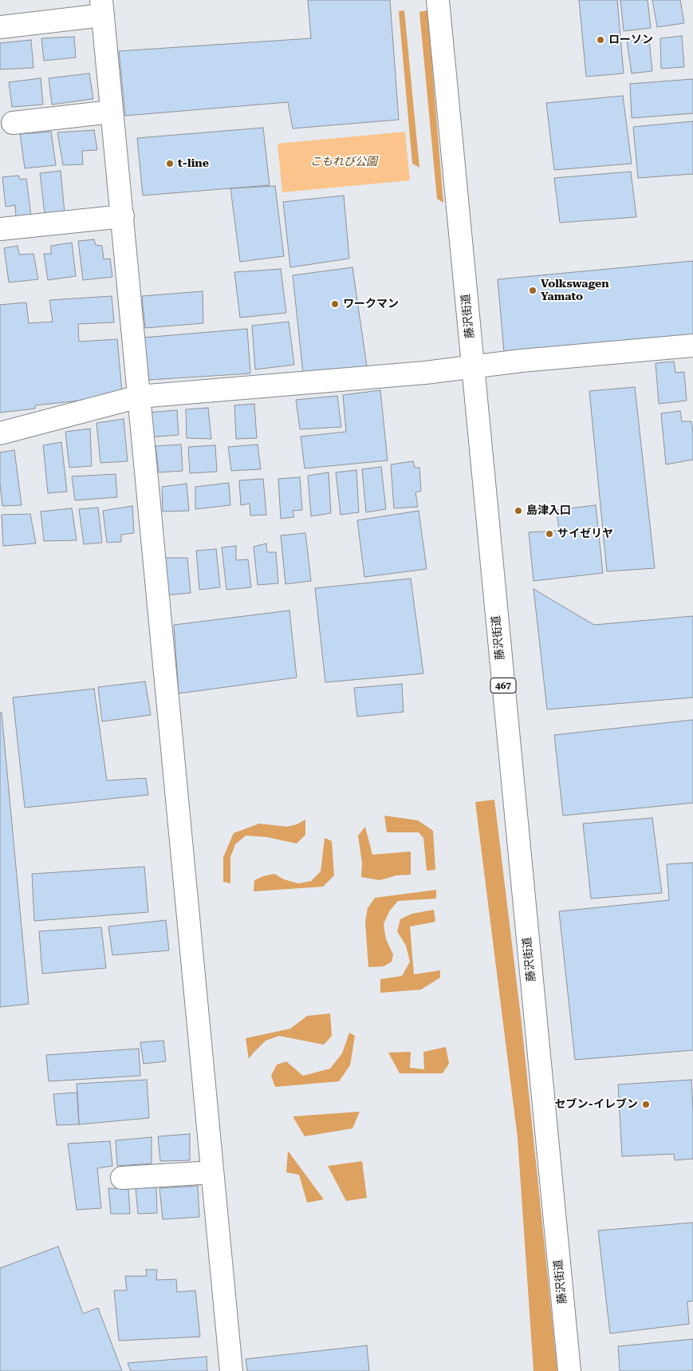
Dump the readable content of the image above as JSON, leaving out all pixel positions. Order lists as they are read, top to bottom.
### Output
{
  "streets": {
    "main road": ["藤沢街道", "467"]
  },
  "parks": ["こもれび公園"],
  "places": [
    "ローソン",
    "t-line",
    "Volkswagen Yamato",
    "ワークマン",
    "島津入口",
    "サイゼリヤ",
    "セブン-イレブン"
  ]
}
